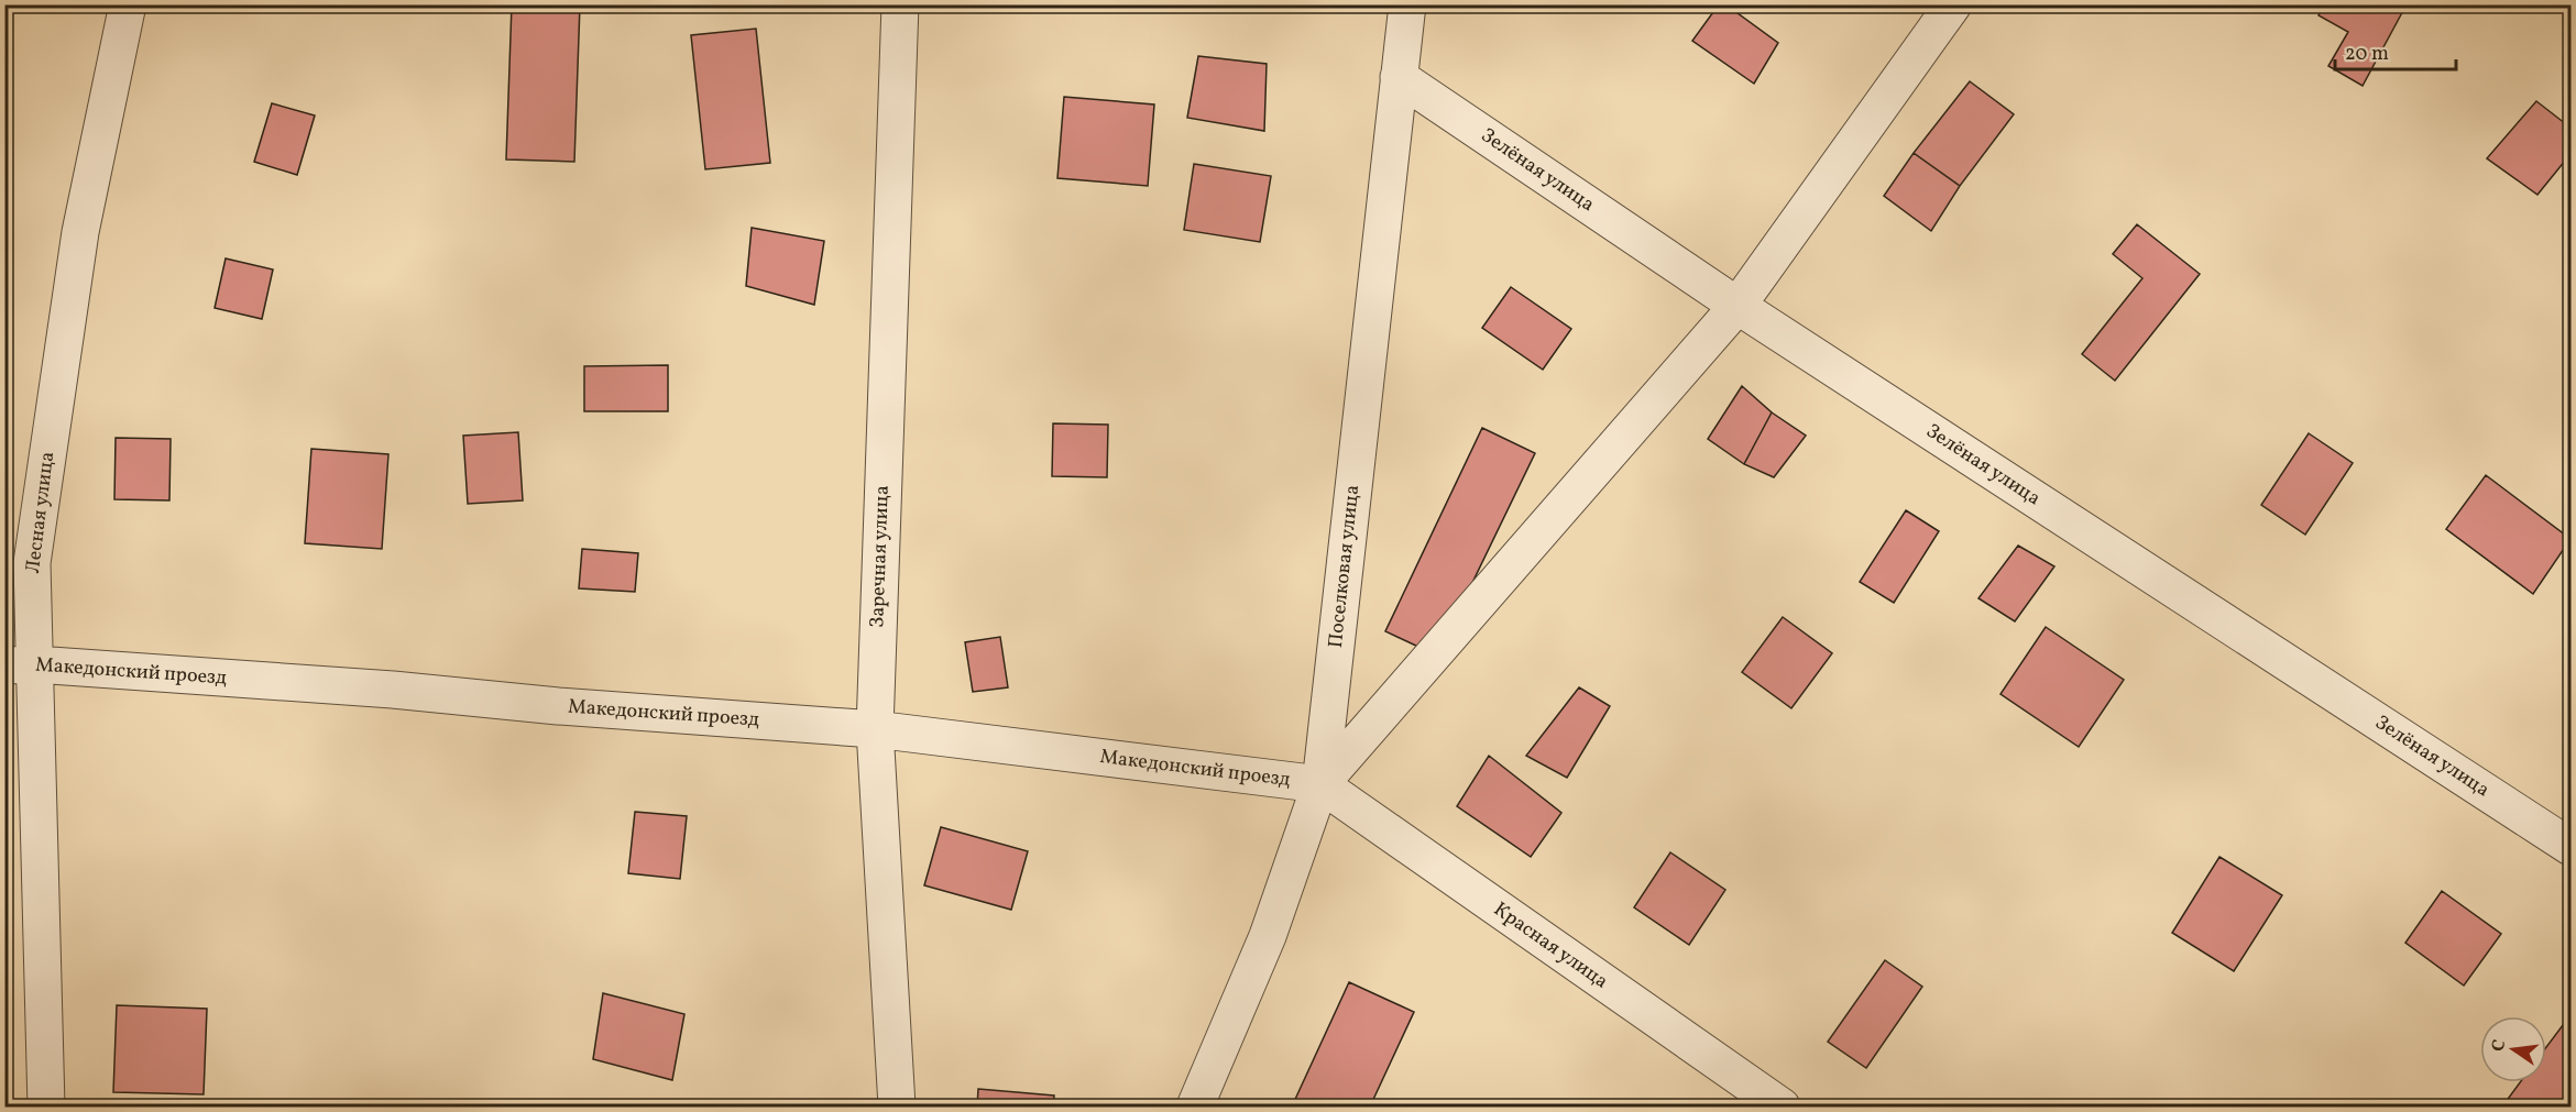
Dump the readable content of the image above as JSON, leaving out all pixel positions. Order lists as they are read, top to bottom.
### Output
{
  "streets": {
    "street": [
      "Зелёная улица",
      "Лесная улица",
      "Заречная улица",
      "Поселковая улица",
      "Македонский проезд",
      "Красная улица"
    ]
  },
  "crossings": [
    ["Зелёная улица", "Поселковая улица"],
    ["Лесная улица", "Македонский проезд"],
    ["Заречная улица", "Македонский проезд"],
    ["Поселковая улица", "Македонский проезд"],
    ["Поселковая улица", "Красная улица"],
    ["Македонский проезд", "Красная улица"]
  ],
  "scale_bar": "20 m",
  "north": "left"
}
